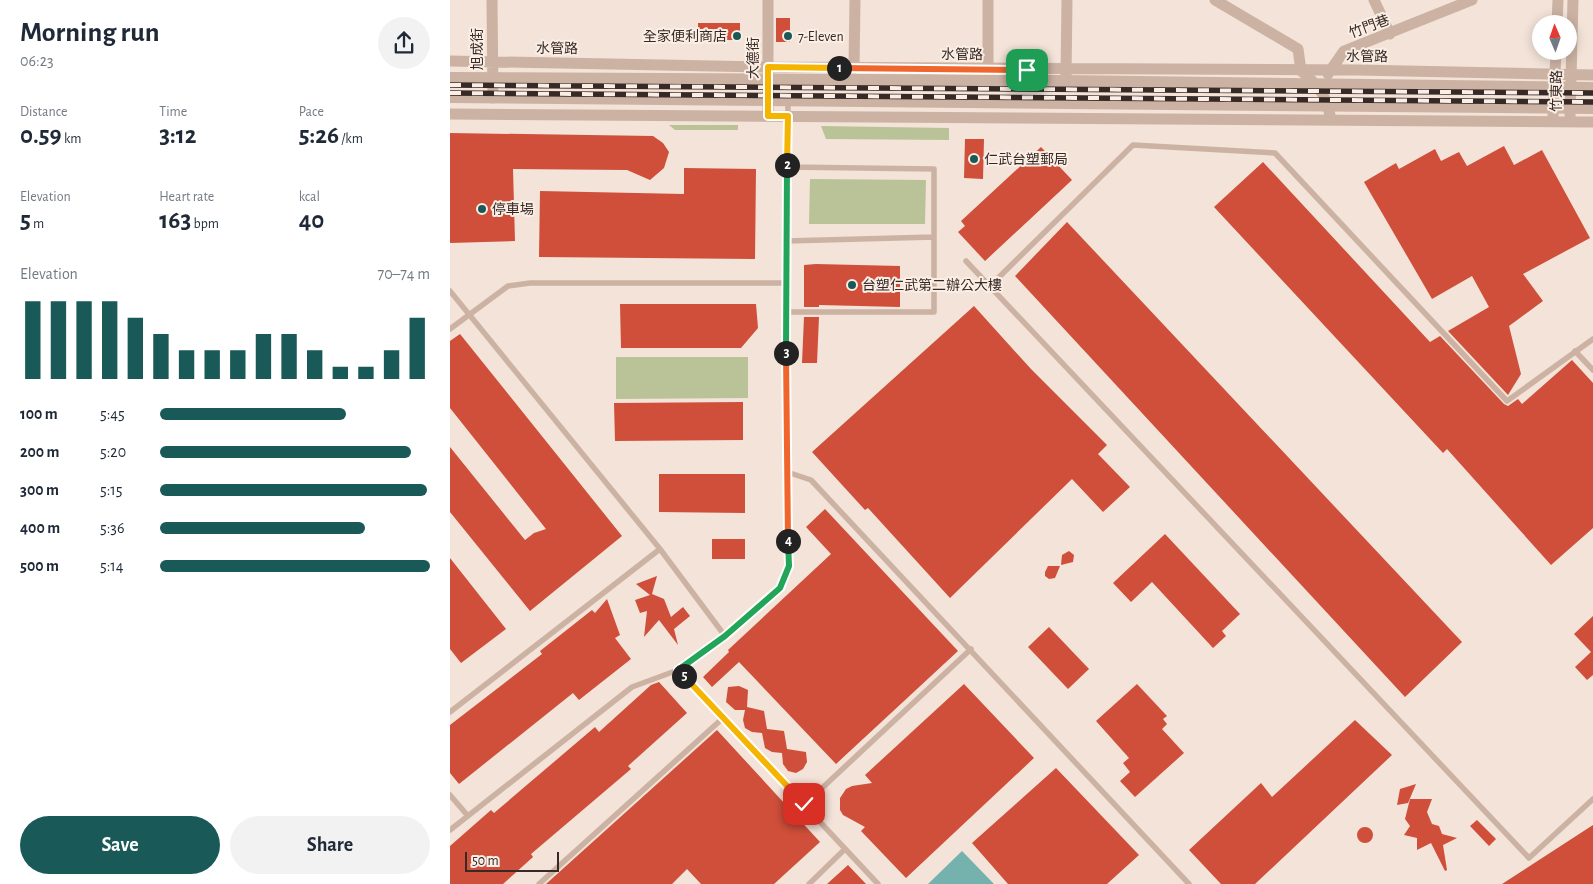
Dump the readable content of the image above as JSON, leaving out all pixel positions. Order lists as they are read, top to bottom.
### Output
{
  "streets": {
    "street": [
      "竹門巷",
      "水管路",
      "旭成街",
      "大德街",
      "竹東路"
    ]
  },
  "crossings": [
    ["竹門巷", "水管路"],
    ["水管路", "旭成街"],
    ["水管路", "大德街"],
    ["水管路", "竹東路"]
  ],
  "places": [
    "全家便利商店",
    "7-Eleven",
    "仁武台塑郵局",
    "停車場",
    "台塑仁武第二辦公大樓"
  ],
  "scale_bar": "50 m",
  "north": "top",
  "page": {
    "heading": ["Morning run", "06:23"],
    "pins": [
      "1",
      "2",
      "3",
      "4",
      "5"
    ],
    "stats": [
      ["Distance", "0.59 km"],
      ["Time", "3:12"],
      ["Pace", "5:26 /km"],
      ["Elevation", "5 m"],
      ["Heart rate", "163 bpm"],
      ["kcal", "40"]
    ],
    "chart": ["Elevation", "70–74 m"],
    "list": [
      {
        "name": "100 m",
        "note": "5:45"
      },
      {
        "name": "200 m",
        "note": "5:20"
      },
      {
        "name": "300 m",
        "note": "5:15"
      },
      {
        "name": "400 m",
        "note": "5:36"
      },
      {
        "name": "500 m",
        "note": "5:14"
      }
    ],
    "buttons": ["Save", "Share"],
    "scale": "50 m"
  }
}
